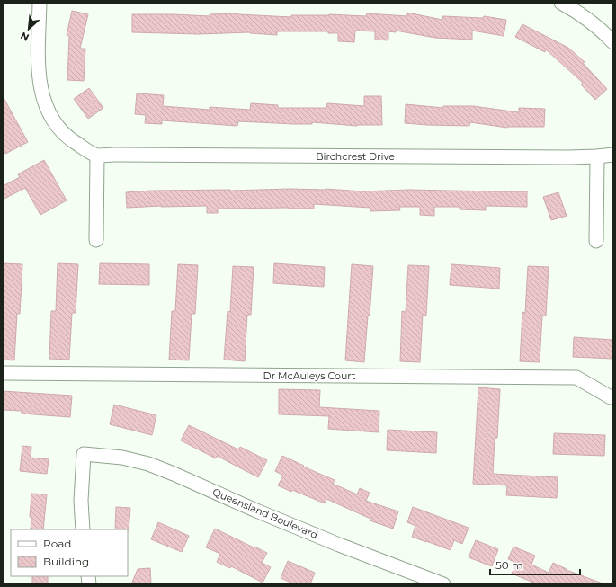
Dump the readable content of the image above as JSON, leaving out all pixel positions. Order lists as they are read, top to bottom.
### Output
{
  "streets": {
    "street": ["Birchcrest Drive", "Dr McAuleys Court", "Queensland Boulevard"]
  },
  "legend": ["Road", "Building"],
  "scale_bar": "50 m",
  "north": "bottom left"
}
